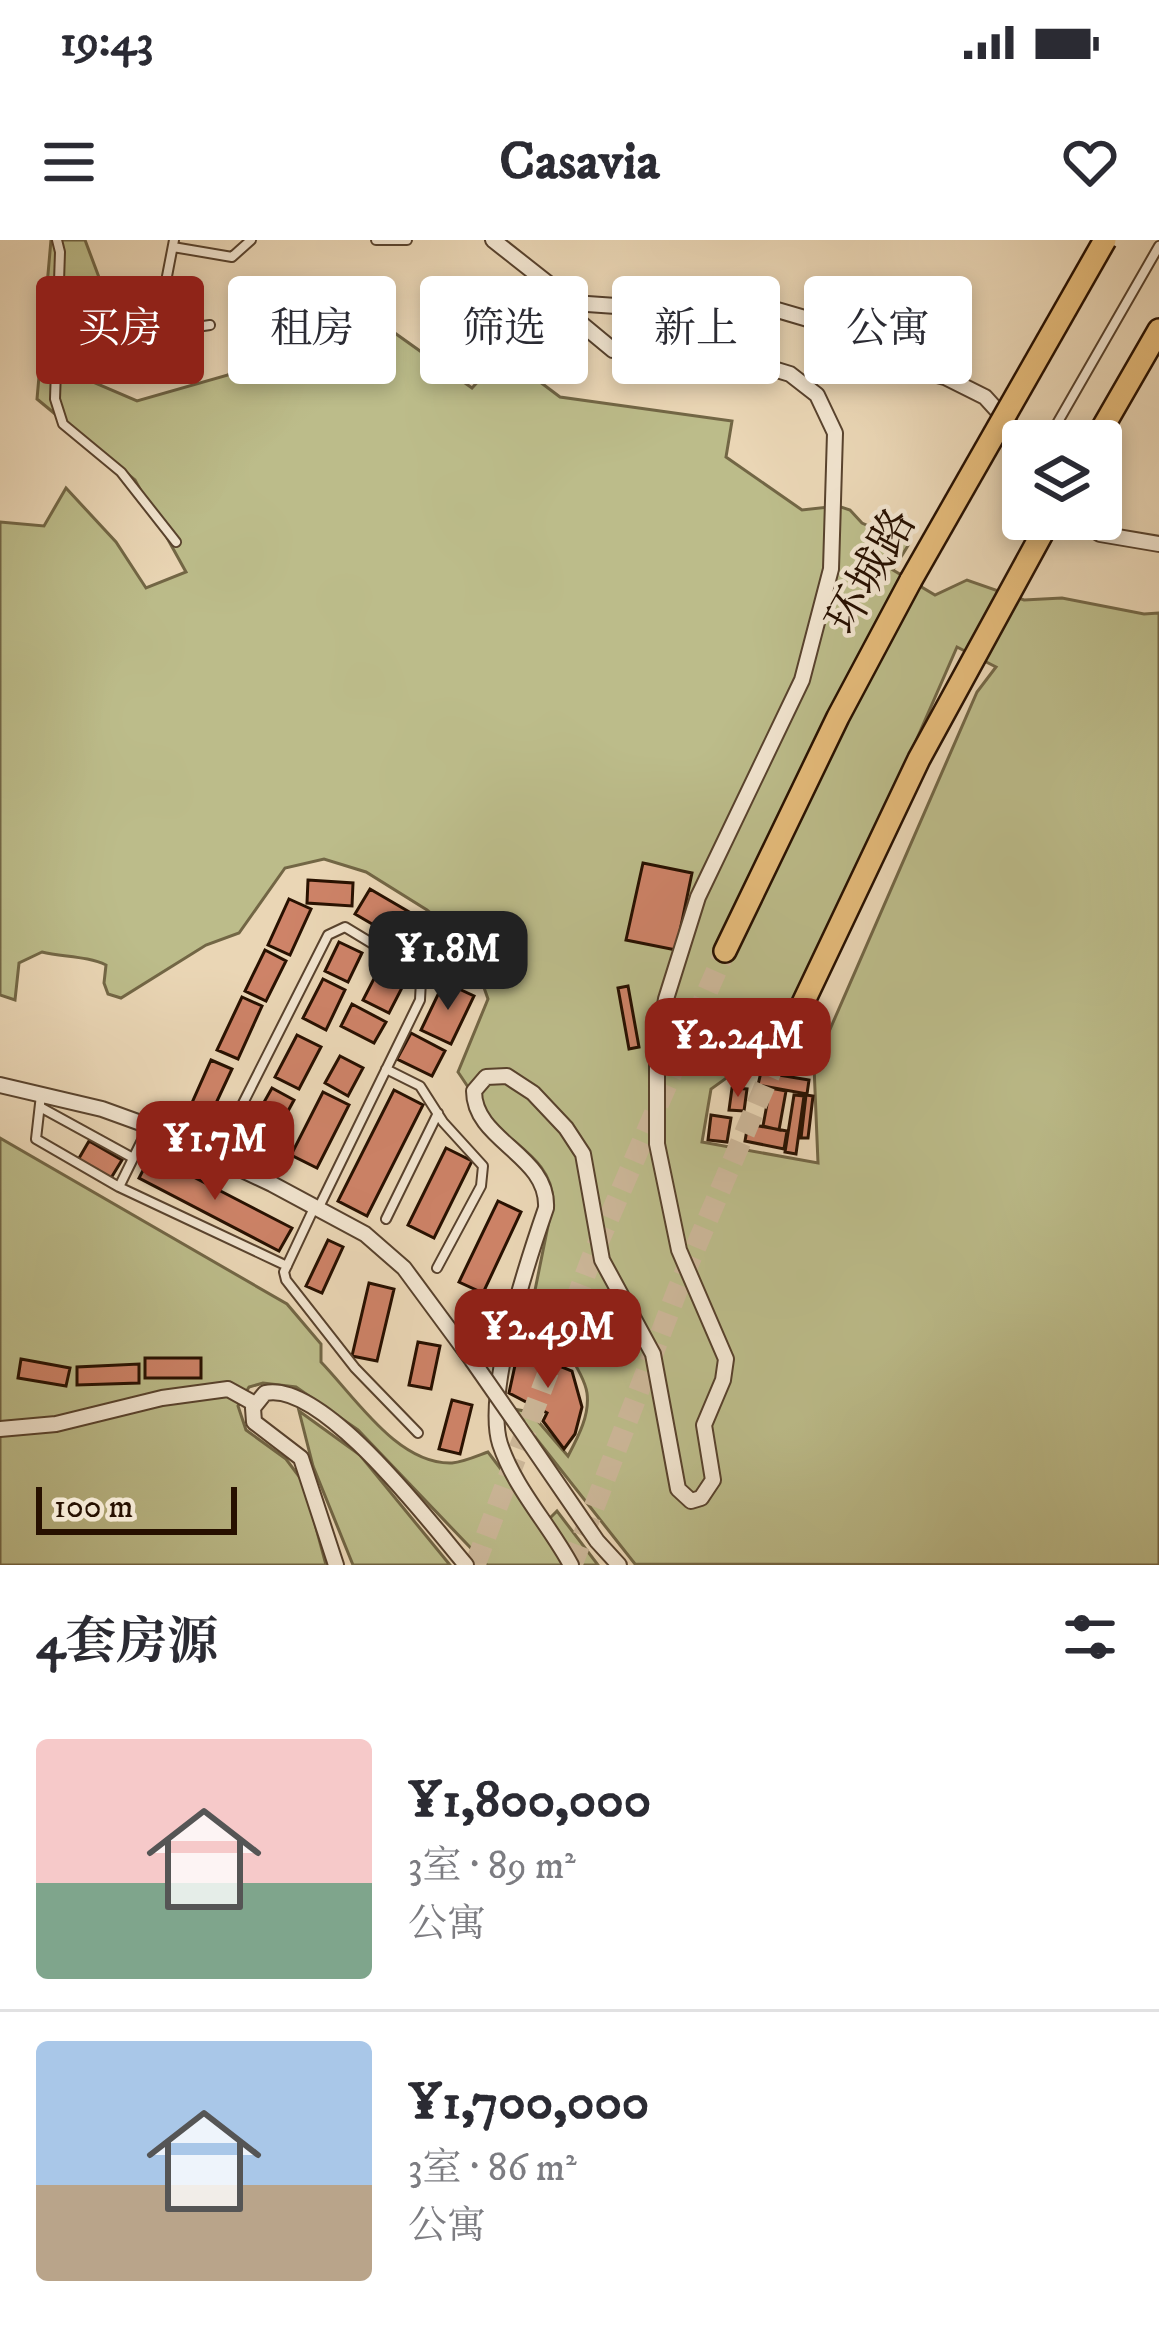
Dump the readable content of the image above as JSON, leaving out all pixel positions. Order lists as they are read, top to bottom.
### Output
{
  "streets": {
    "main road": ["环城路"]
  },
  "scale_bar": "100 m",
  "page": {
    "status": "19:43",
    "header": "Casavia",
    "chip": [
      "买房",
      "租房",
      "筛选",
      "新上",
      "公寓"
    ],
    "price": [
      "¥1.8M",
      "¥2.24M",
      "¥1.7M",
      "¥2.49M"
    ],
    "scale": "100 m",
    "heading": "4套房源",
    "list": [
      {
        "name": "¥1,800,000",
        "note": "3室 · 89 m² · 公寓"
      },
      {
        "name": "¥1,700,000",
        "note": "3室 · 86 m² · 公寓"
      }
    ]
  }
}
